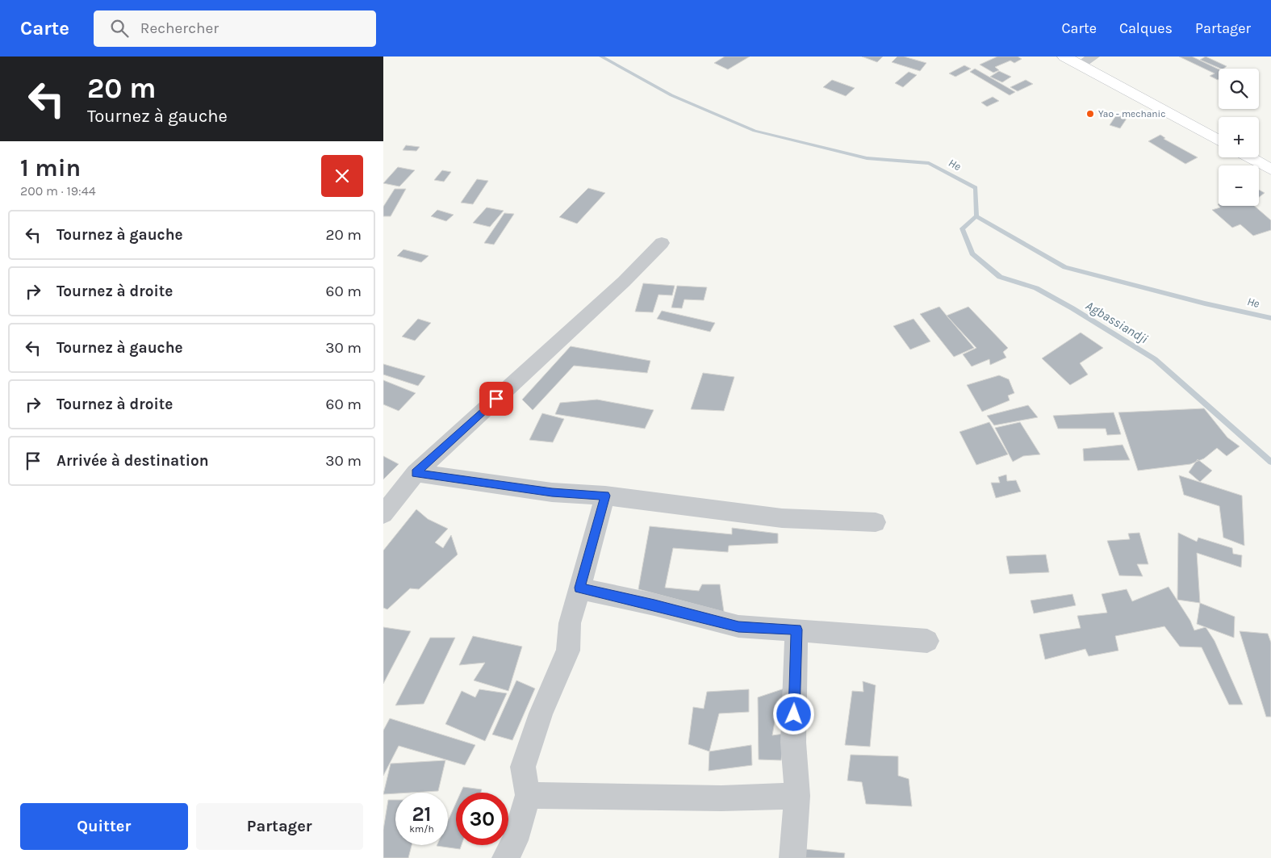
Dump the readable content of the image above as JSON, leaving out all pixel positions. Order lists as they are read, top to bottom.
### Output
{
  "water": ["He", "Agbassiandji"],
  "places": ["Yao - mechanic"],
  "page": {
    "header": "Carte",
    "search": "Rechercher",
    "nav": ["Carte", "Calques", "Partager"],
    "turn": ["20 m", "Tournez à gauche"],
    "map_buttons": ["+", "−"],
    "heading": ["1 min", "200 m · 19:44"],
    "list": [
      {
        "name": "Tournez à gauche",
        "value": "20 m"
      },
      {
        "name": "Tournez à droite",
        "value": "60 m"
      },
      {
        "name": "Tournez à gauche",
        "value": "30 m"
      },
      {
        "name": "Tournez à droite",
        "value": "60 m"
      },
      {
        "name": "Arrivée à destination",
        "value": "30 m"
      }
    ],
    "speed": "21 km/h",
    "limit": "30",
    "buttons": ["Quitter", "Partager"]
  }
}
